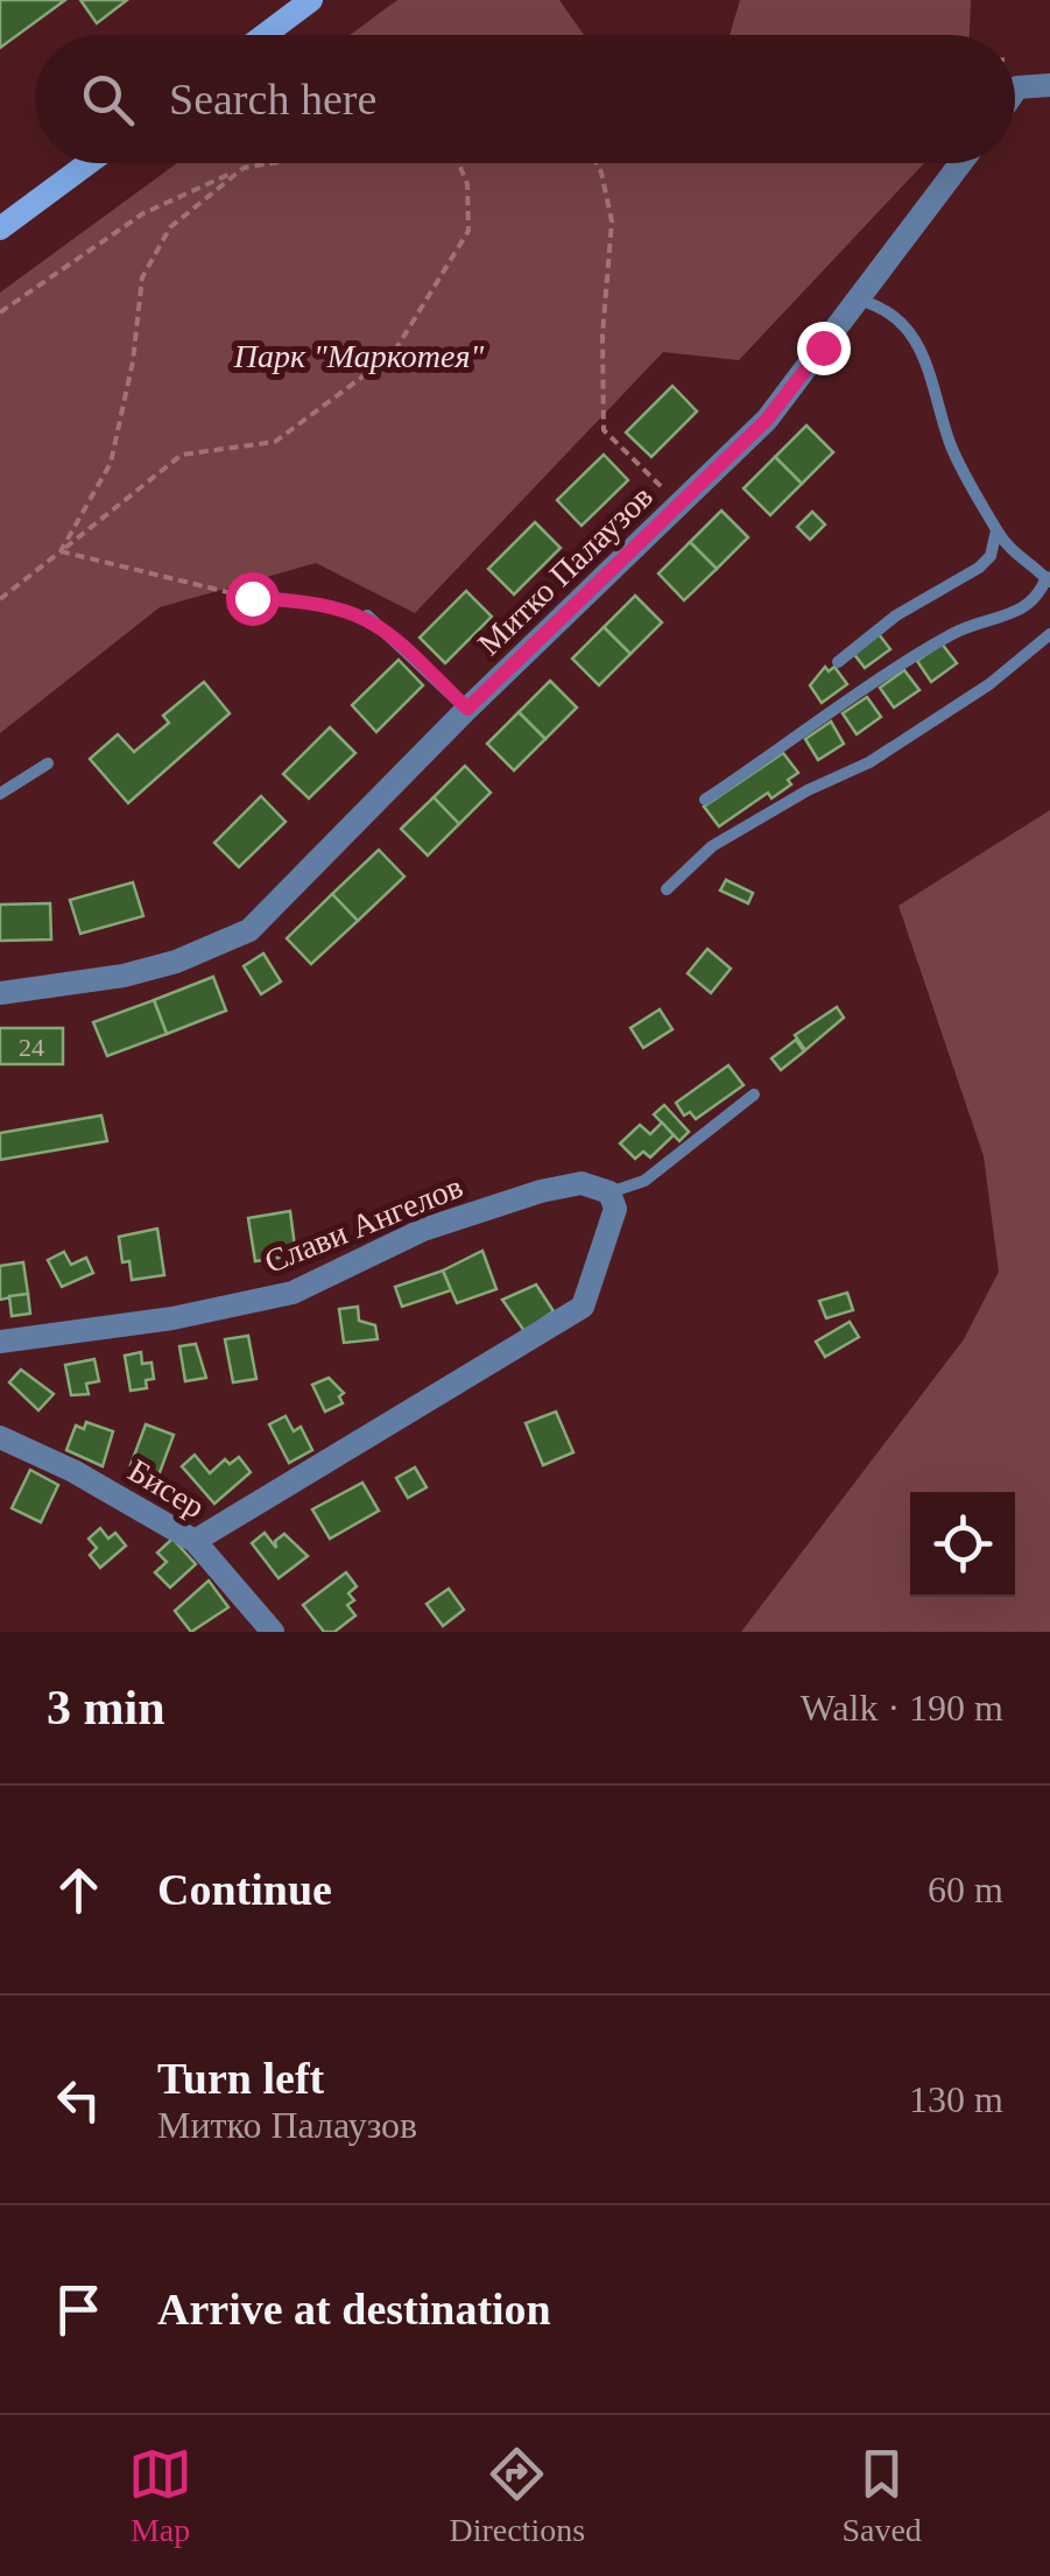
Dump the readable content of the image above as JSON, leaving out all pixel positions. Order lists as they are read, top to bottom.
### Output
{
  "streets": {
    "street": ["Митко Палаузов", "Слави Ангелов", "Бисер"]
  },
  "parks": ["Парк \"Маркотея\""],
  "house_numbers": ["24"],
  "page": {
    "search": "Search here",
    "heading": ["3 min", "Walk · 190 m"],
    "list": [
      ["Continue", "60 m"],
      ["Turn left", "Митко Палаузов", "130 m"],
      "Arrive at destination"
    ],
    "nav": ["Map", "Directions", "Saved"]
  }
}
